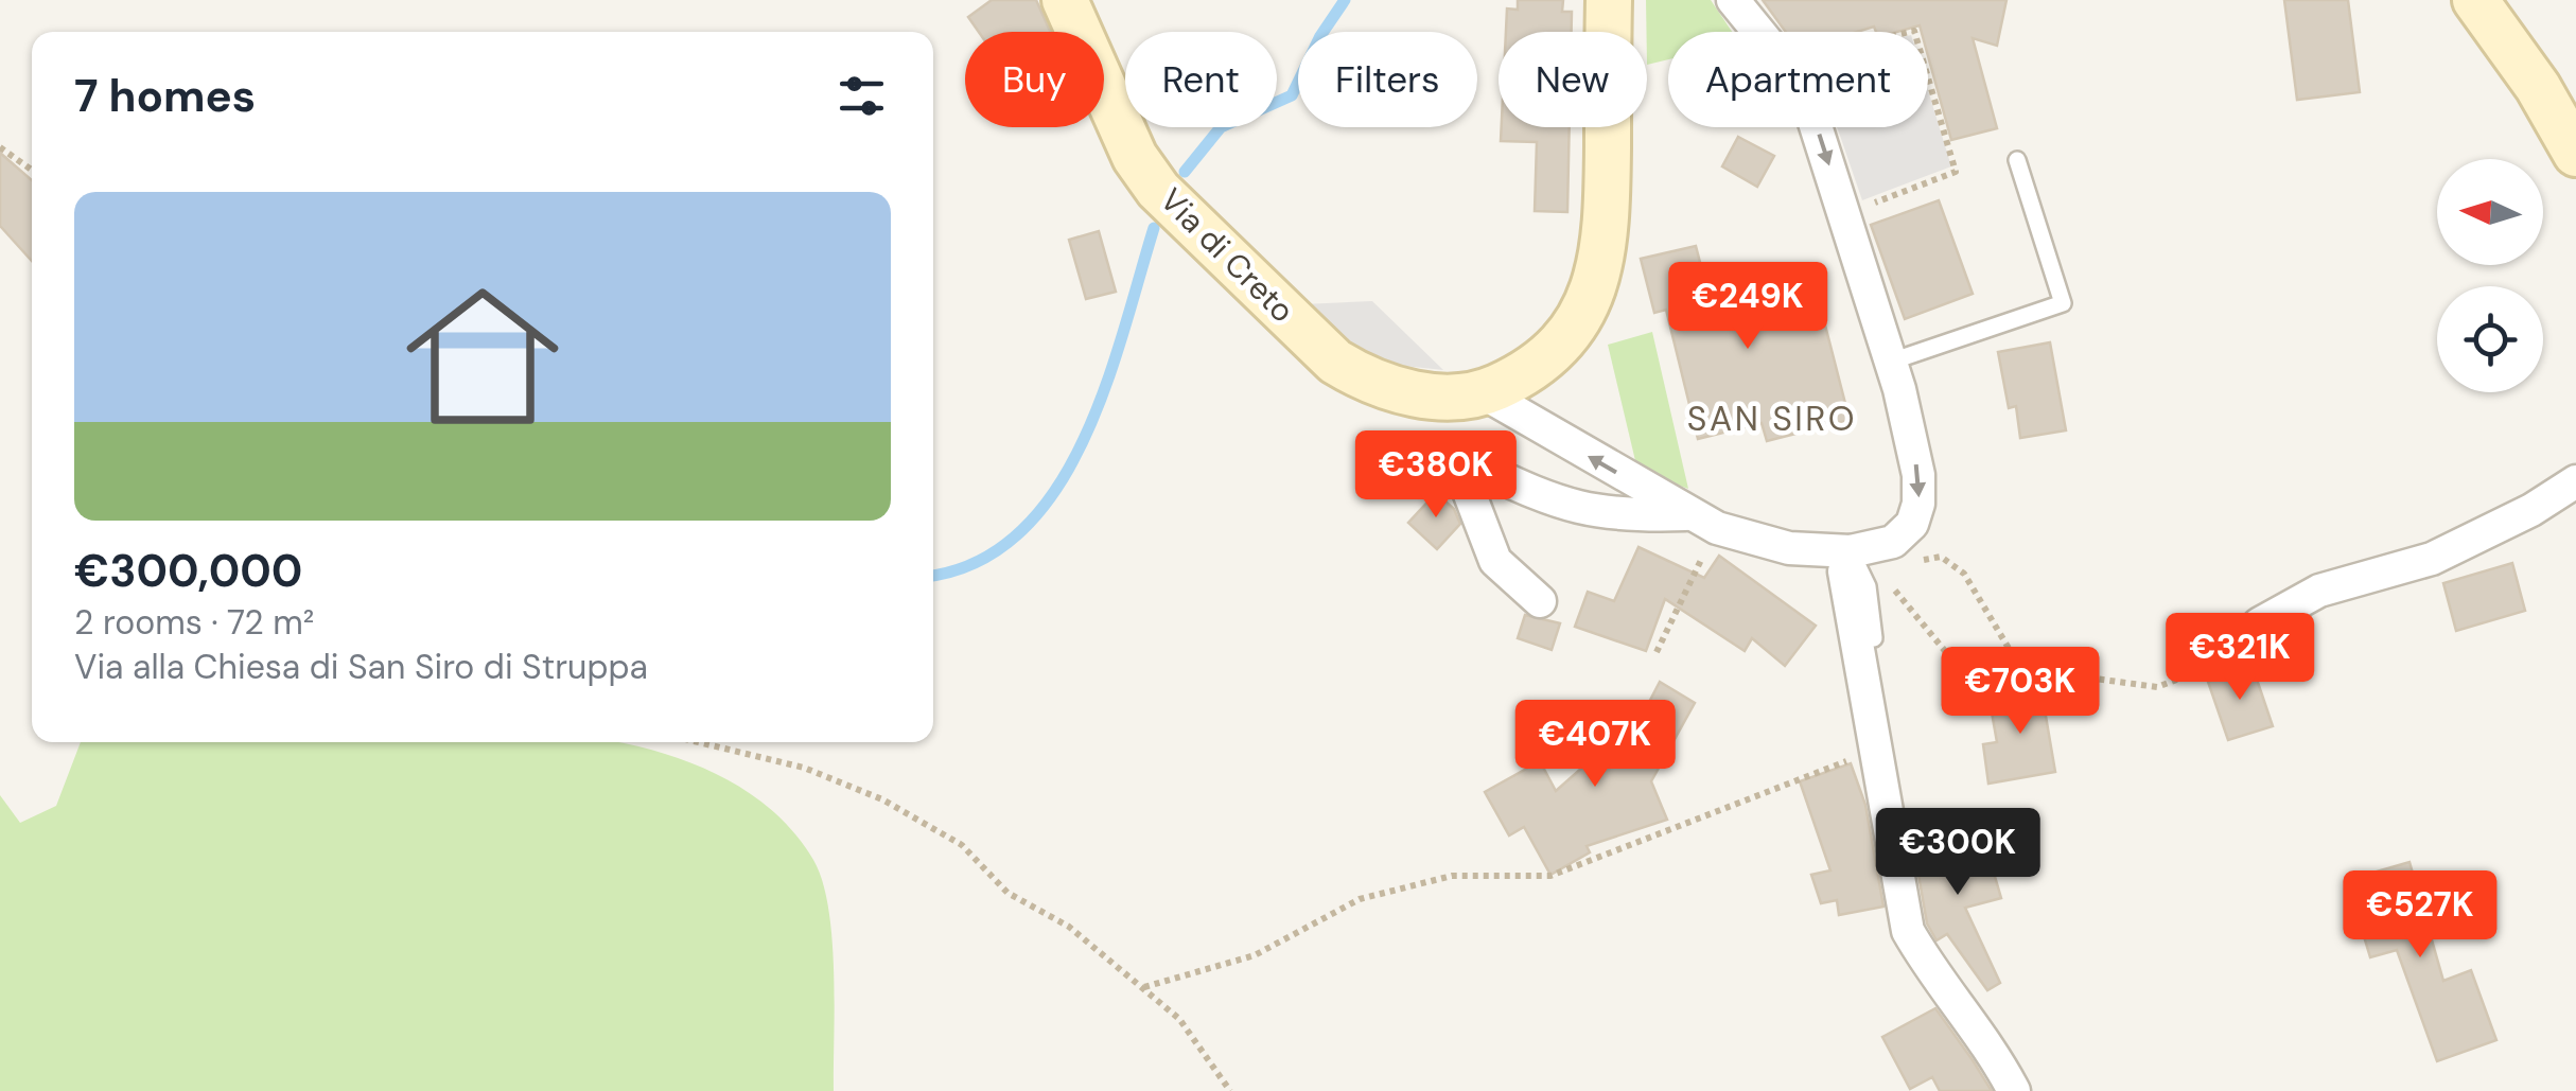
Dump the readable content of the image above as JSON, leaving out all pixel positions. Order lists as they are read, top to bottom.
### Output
{
  "streets": {
    "main road": ["Via di Creto"]
  },
  "districts": ["SAN SIRO"],
  "north": "left",
  "page": {
    "chip": [
      "Buy",
      "Rent",
      "Filters",
      "New",
      "Apartment"
    ],
    "heading": "7 homes",
    "list": [
      {
        "name": "€300,000",
        "note": "2 rooms · 72 m² · Via alla Chiesa di San Siro di Struppa"
      }
    ],
    "price": [
      "€249K",
      "€380K",
      "€321K",
      "€703K",
      "€407K",
      "€300K",
      "€527K"
    ]
  }
}
